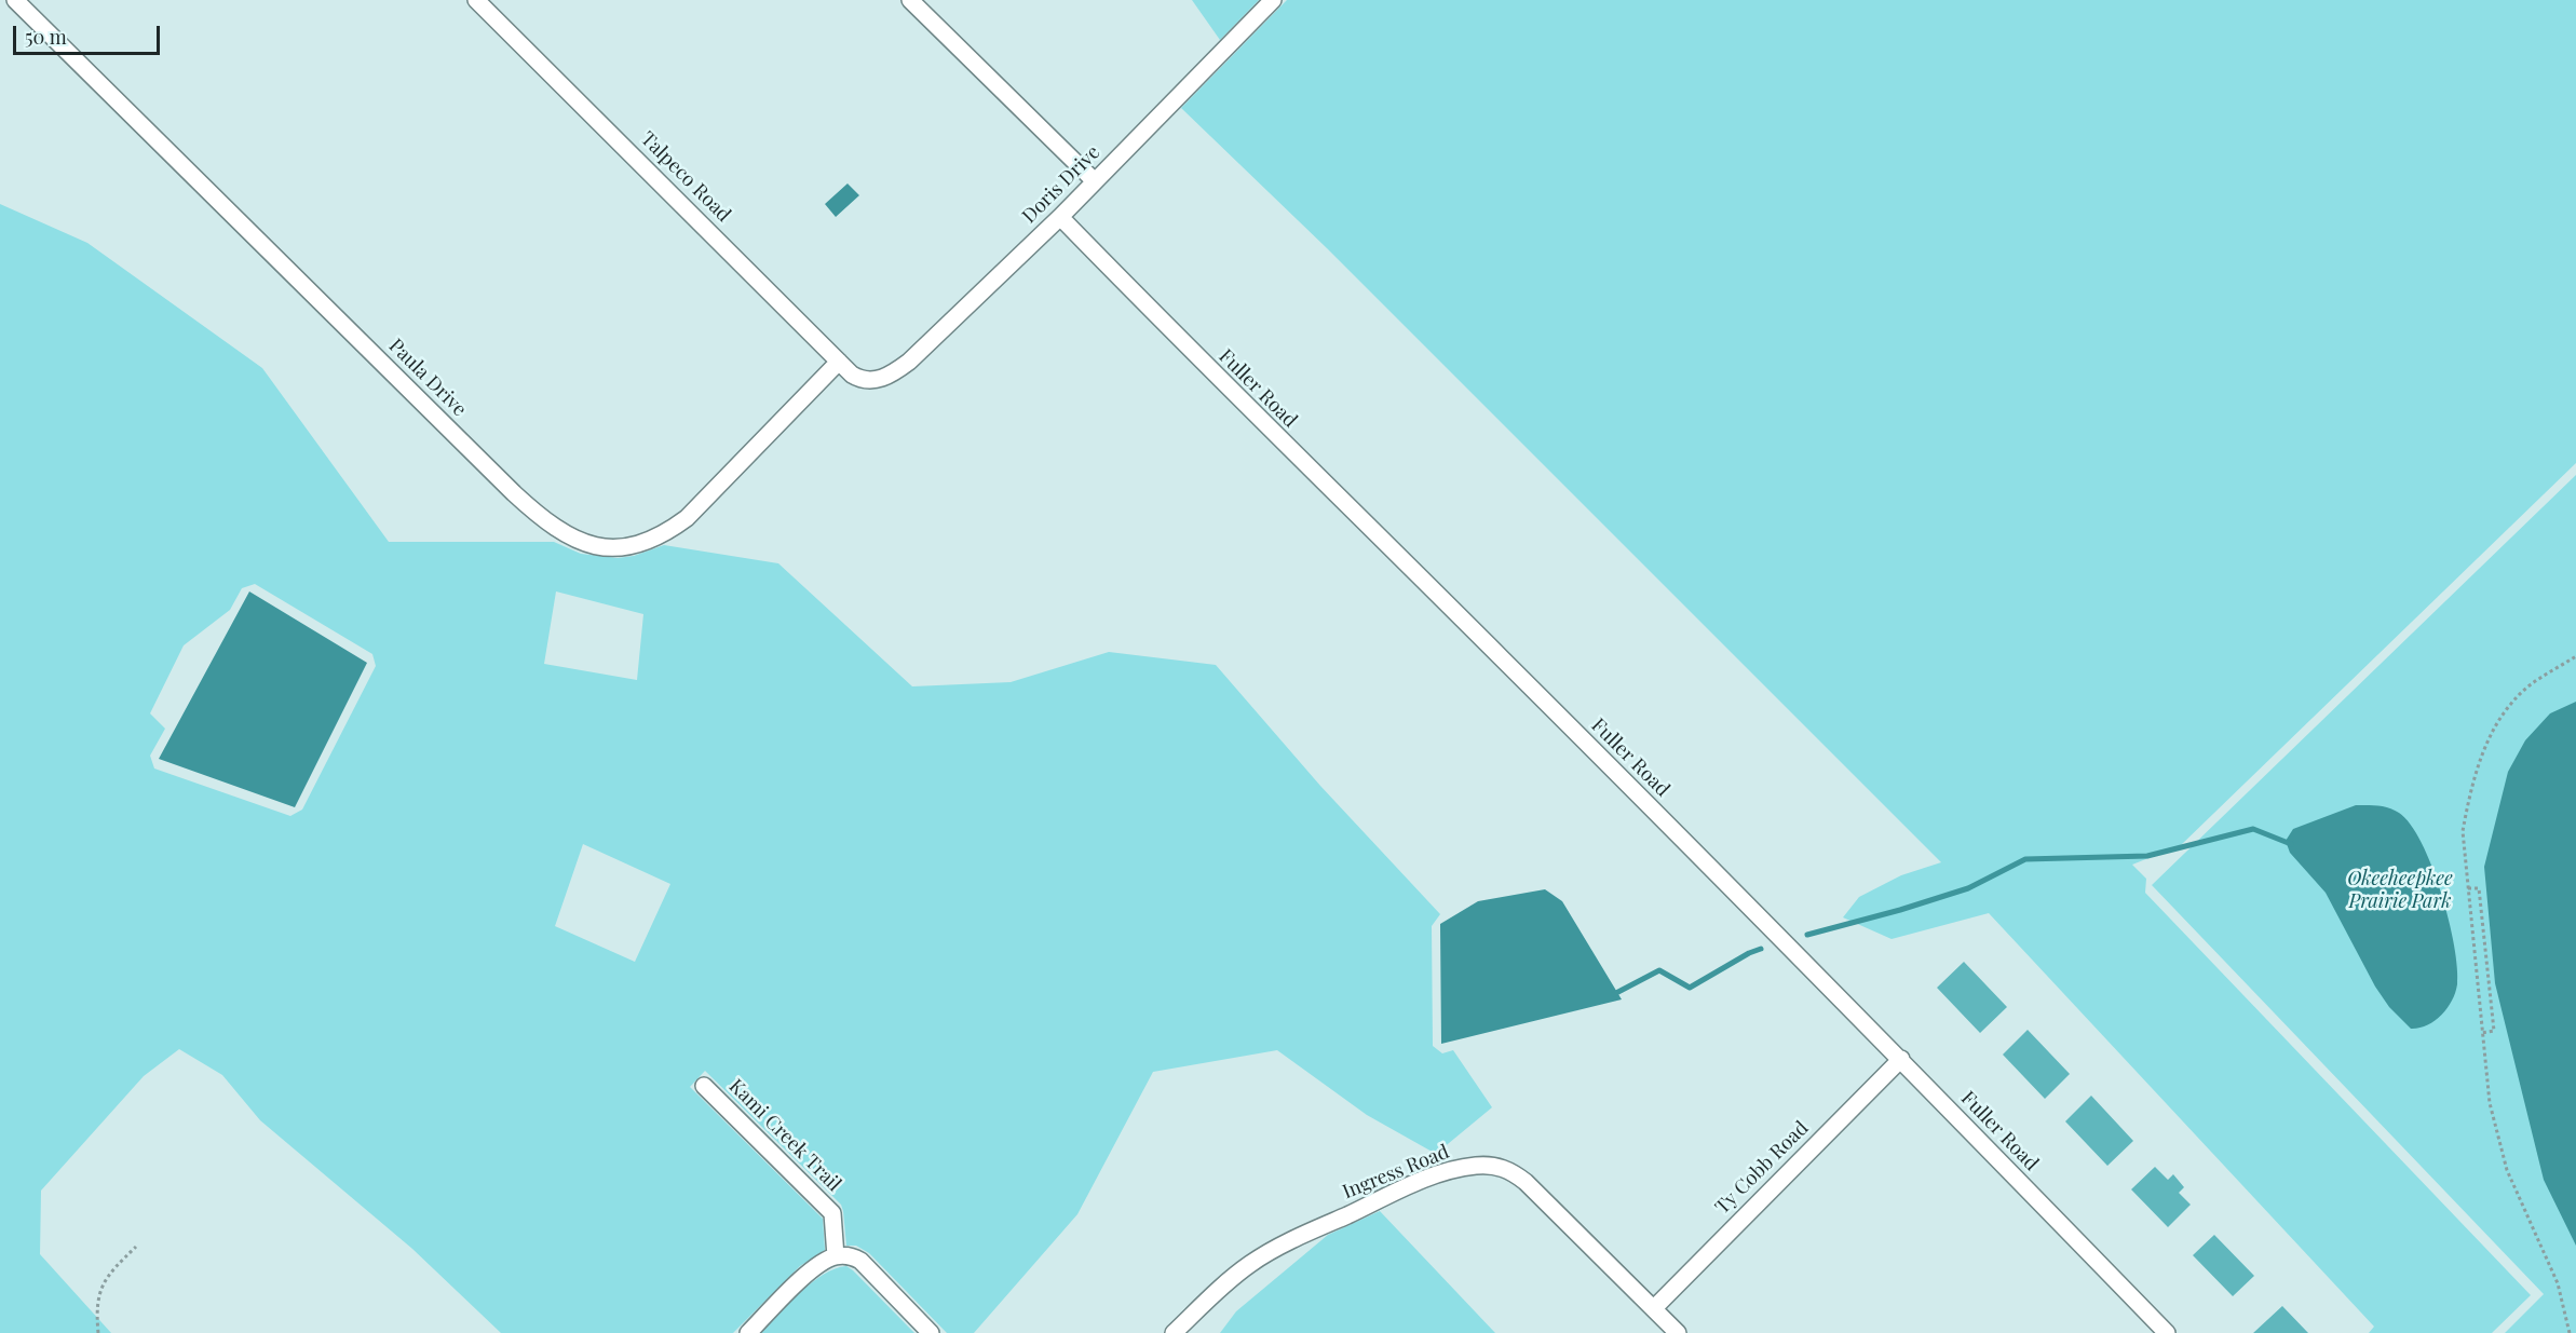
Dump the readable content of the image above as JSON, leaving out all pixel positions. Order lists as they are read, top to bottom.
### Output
{
  "streets": {
    "street": [
      "Talpeco Road",
      "Doris Drive",
      "Paula Drive",
      "Fuller Road",
      "Kami Creek Trail",
      "Ty Cobb Road",
      "Ingress Road"
    ]
  },
  "crossings": [
    ["Talpeco Road", "Doris Drive"],
    ["Talpeco Road", "Paula Drive"],
    ["Doris Drive", "Fuller Road"],
    ["Fuller Road", "Ty Cobb Road"],
    ["Ty Cobb Road", "Ingress Road"]
  ],
  "parks": ["Okeeheepkee Prairie Park"],
  "scale_bar": "50 m"
}
